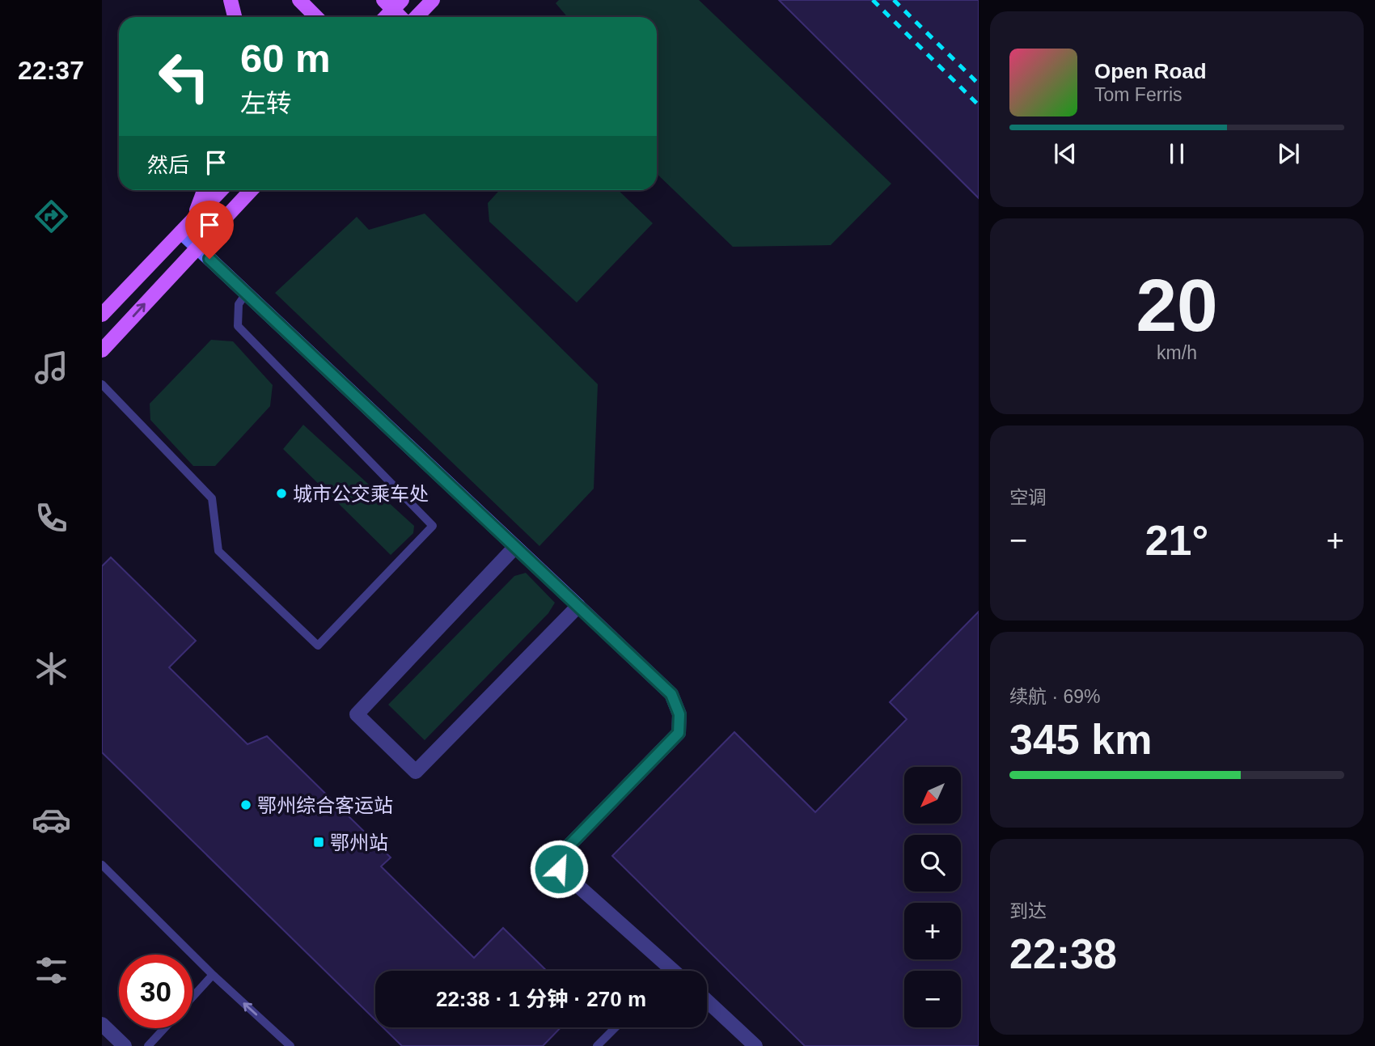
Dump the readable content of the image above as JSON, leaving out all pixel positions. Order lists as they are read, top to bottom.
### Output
{
  "places": {
    "other": ["城市公交乘车处", "鄂州综合客运站"],
    "transit": ["鄂州站"]
  },
  "north": "bottom left",
  "page": {
    "tabs": "22:37",
    "turn": ["60 m", "左转"],
    "song": ["Open Road", "Tom Ferris"],
    "then": "然后",
    "tile": [
      ["20", "km/h"],
      "空调",
      ["续航 · 69%", "345 km"],
      ["到达", "22:38"]
    ],
    "heat": ["−", "21°", "+"],
    "map_buttons": ["+", "−"],
    "limit": "30",
    "trip": "22:38 · 1 分钟 · 270 m"
  }
}
